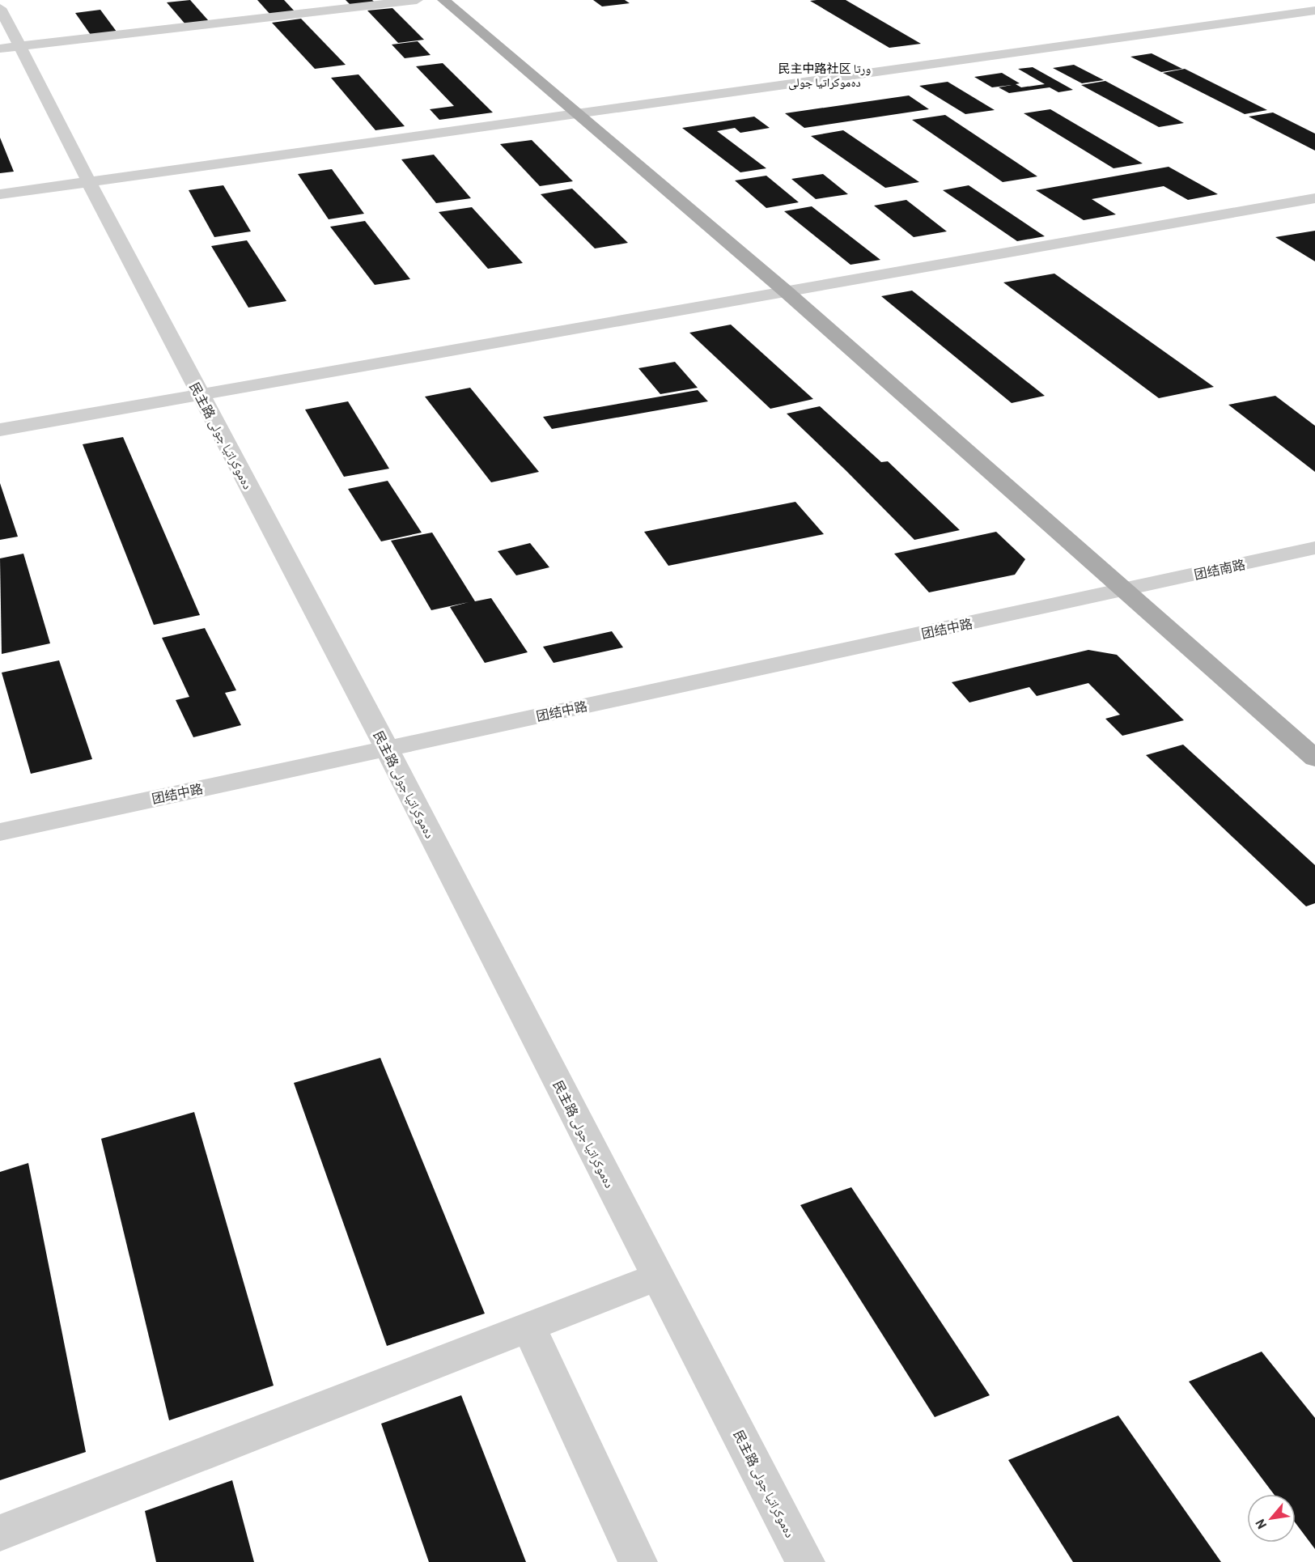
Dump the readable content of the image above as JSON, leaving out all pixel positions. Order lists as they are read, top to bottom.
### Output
{
  "streets": {
    "street": ["民主路 دەموكراتيا جولى", "团结南路", "团结中路"]
  },
  "crossings": [
    ["民主路 دەموكراتيا جولى", "团结中路"],
    ["团结南路", "团结中路"]
  ],
  "districts": ["民主中路社区 ورتا دەموكراتيا جولى"],
  "north": "bottom left"
}
